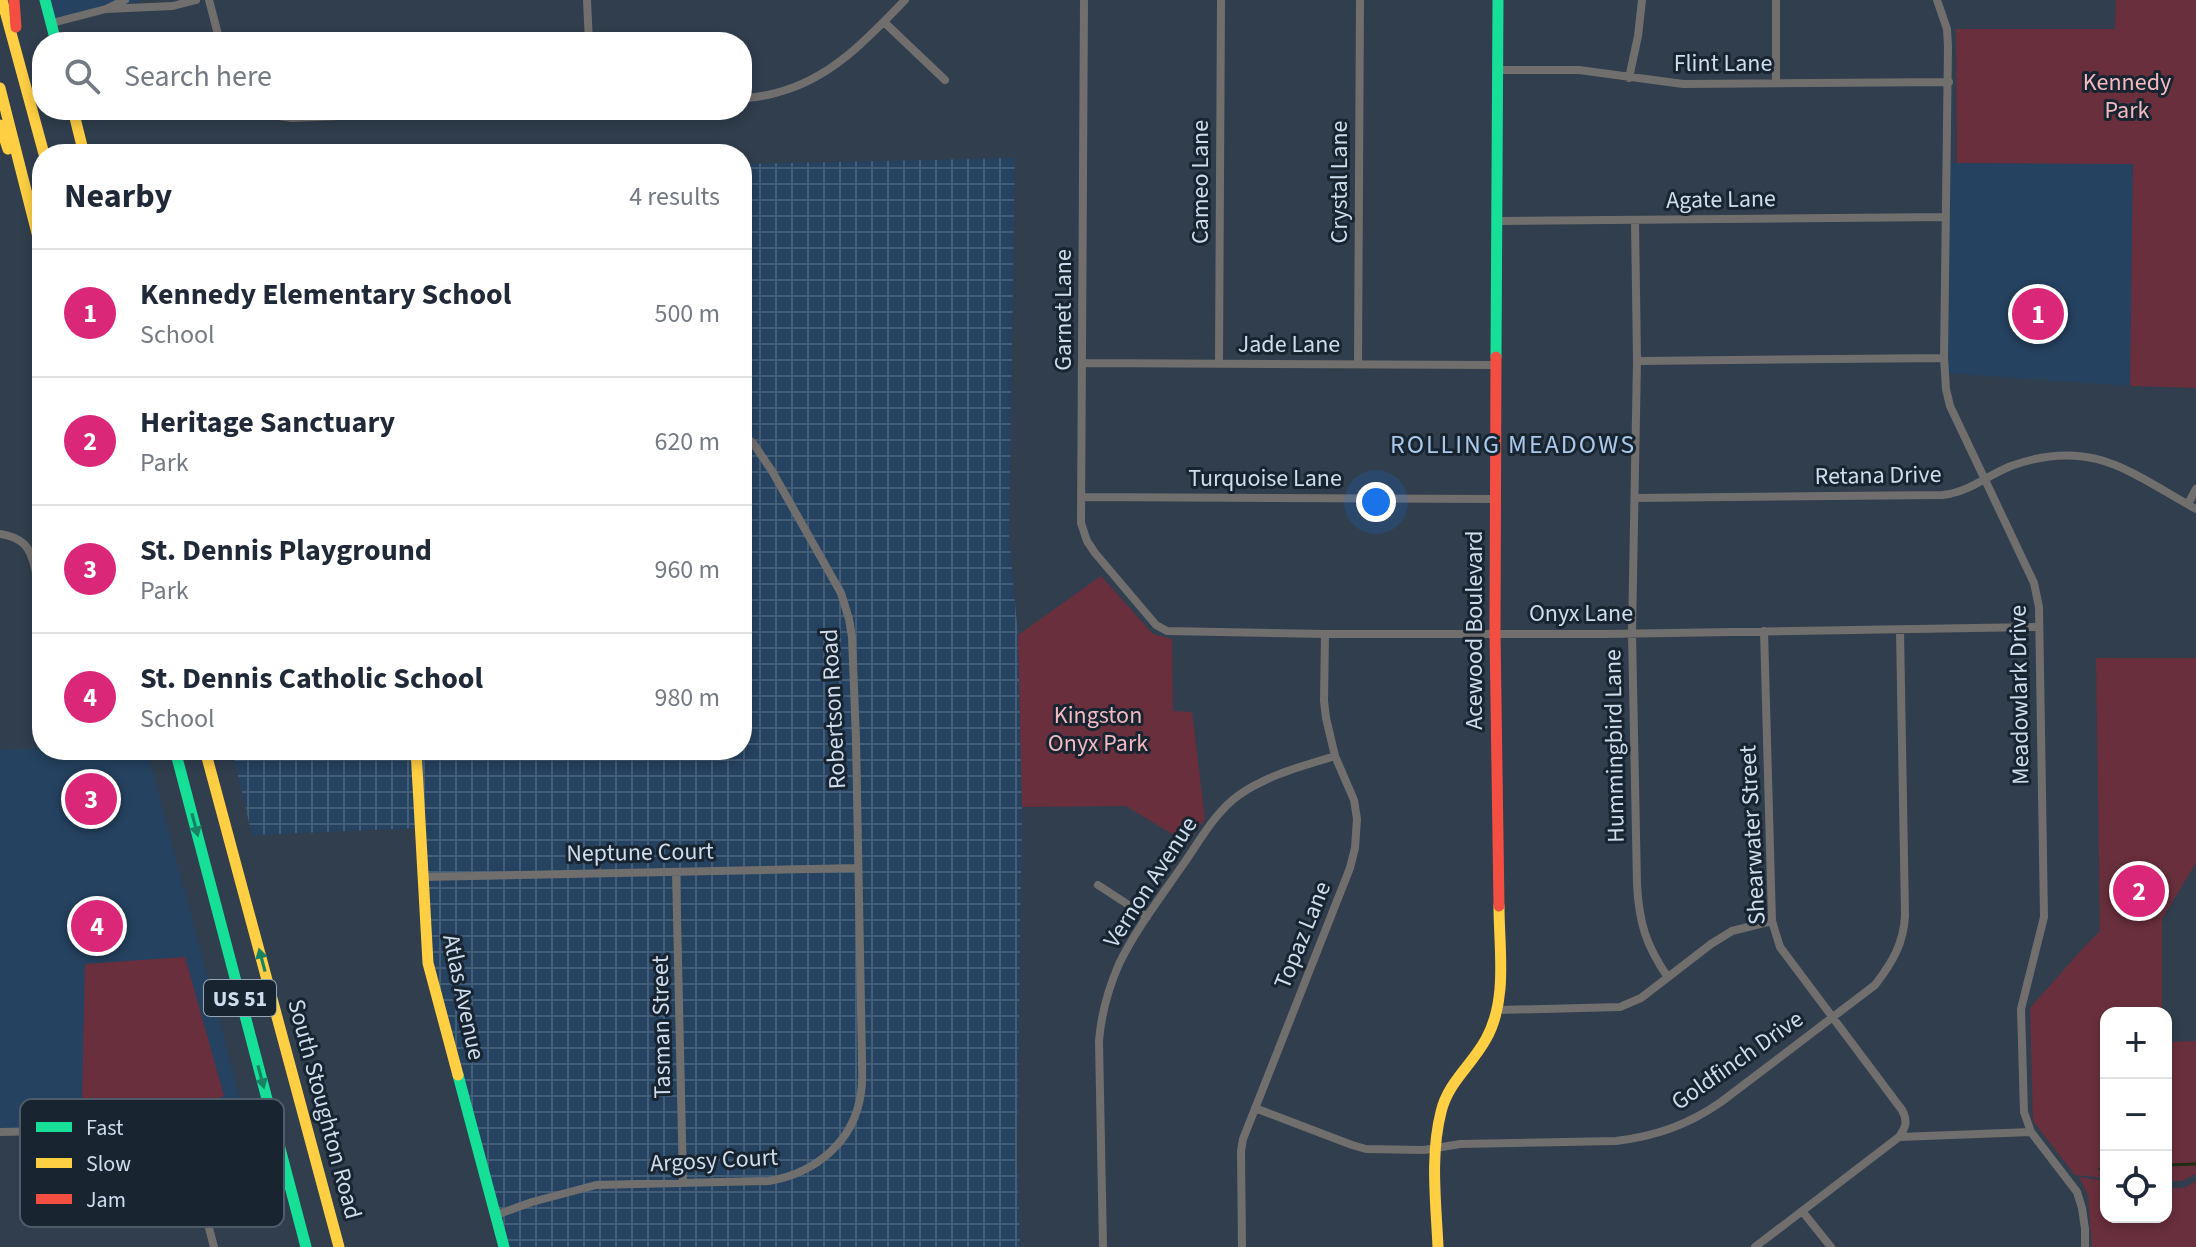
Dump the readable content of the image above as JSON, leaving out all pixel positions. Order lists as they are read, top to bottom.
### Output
{
  "streets": {
    "street": [
      "Flint Lane",
      "Cameo Lane",
      "Crystal Lane",
      "Agate Lane",
      "Garnet Lane",
      "Jade Lane",
      "Retana Drive",
      "Turquoise Lane",
      "Onyx Lane",
      "Acewood Boulevard",
      "Meadowlark Drive",
      "Robertson Road",
      "Hummingbird Lane",
      "Shearwater Street",
      "Neptune Court",
      "Vernon Avenue",
      "Topaz Lane",
      "Atlas Avenue",
      "US 51",
      "Tasman Street",
      "Goldfinch Drive",
      "South Stoughton Road",
      "Argosy Court"
    ]
  },
  "crossings": [
    ["Flint Lane", "Acewood Boulevard"],
    ["Flint Lane", "Meadowlark Drive"],
    ["Cameo Lane", "Jade Lane"],
    ["Crystal Lane", "Jade Lane"],
    ["Agate Lane", "Acewood Boulevard"],
    ["Agate Lane", "Meadowlark Drive"],
    ["Agate Lane", "Hummingbird Lane"],
    ["Garnet Lane", "Jade Lane"],
    ["Garnet Lane", "Turquoise Lane"],
    ["Garnet Lane", "Onyx Lane"],
    ["Jade Lane", "Acewood Boulevard"],
    ["Retana Drive", "Meadowlark Drive"],
    ["Retana Drive", "Hummingbird Lane"],
    ["Turquoise Lane", "Acewood Boulevard"],
    ["Onyx Lane", "Acewood Boulevard"],
    ["Onyx Lane", "Meadowlark Drive"],
    ["Onyx Lane", "Hummingbird Lane"],
    ["Onyx Lane", "Shearwater Street"],
    ["Onyx Lane", "Topaz Lane"],
    ["Onyx Lane", "Goldfinch Drive"],
    ["Acewood Boulevard", "Goldfinch Drive"],
    ["Robertson Road", "Neptune Court"],
    ["Robertson Road", "Argosy Court"],
    ["Shearwater Street", "Goldfinch Drive"],
    ["Neptune Court", "Atlas Avenue"],
    ["Neptune Court", "Tasman Street"],
    ["Neptune Court", "Argosy Court"],
    ["Vernon Avenue", "Topaz Lane"],
    ["Topaz Lane", "Goldfinch Drive"],
    ["Atlas Avenue", "Argosy Court"],
    ["Tasman Street", "Argosy Court"]
  ],
  "districts": ["ROLLING MEADOWS"],
  "parks": ["Kennedy Park", "Kingston Onyx Park"],
  "legend": ["Fast", "Slow", "Jam"],
  "page": {
    "search": "Search here",
    "heading": ["Nearby", "4 results"],
    "list": [
      {
        "mark": "1",
        "name": "Kennedy Elementary School",
        "note": "School",
        "value": "500 m"
      },
      {
        "mark": "2",
        "name": "Heritage Sanctuary",
        "note": "Park",
        "value": "620 m"
      },
      {
        "mark": "3",
        "name": "St. Dennis Playground",
        "note": "Park",
        "value": "960 m"
      },
      {
        "mark": "4",
        "name": "St. Dennis Catholic School",
        "note": "School",
        "value": "980 m"
      }
    ],
    "pins": [
      "1",
      "3",
      "2",
      "4"
    ],
    "map_buttons": ["+", "−"]
  }
}
